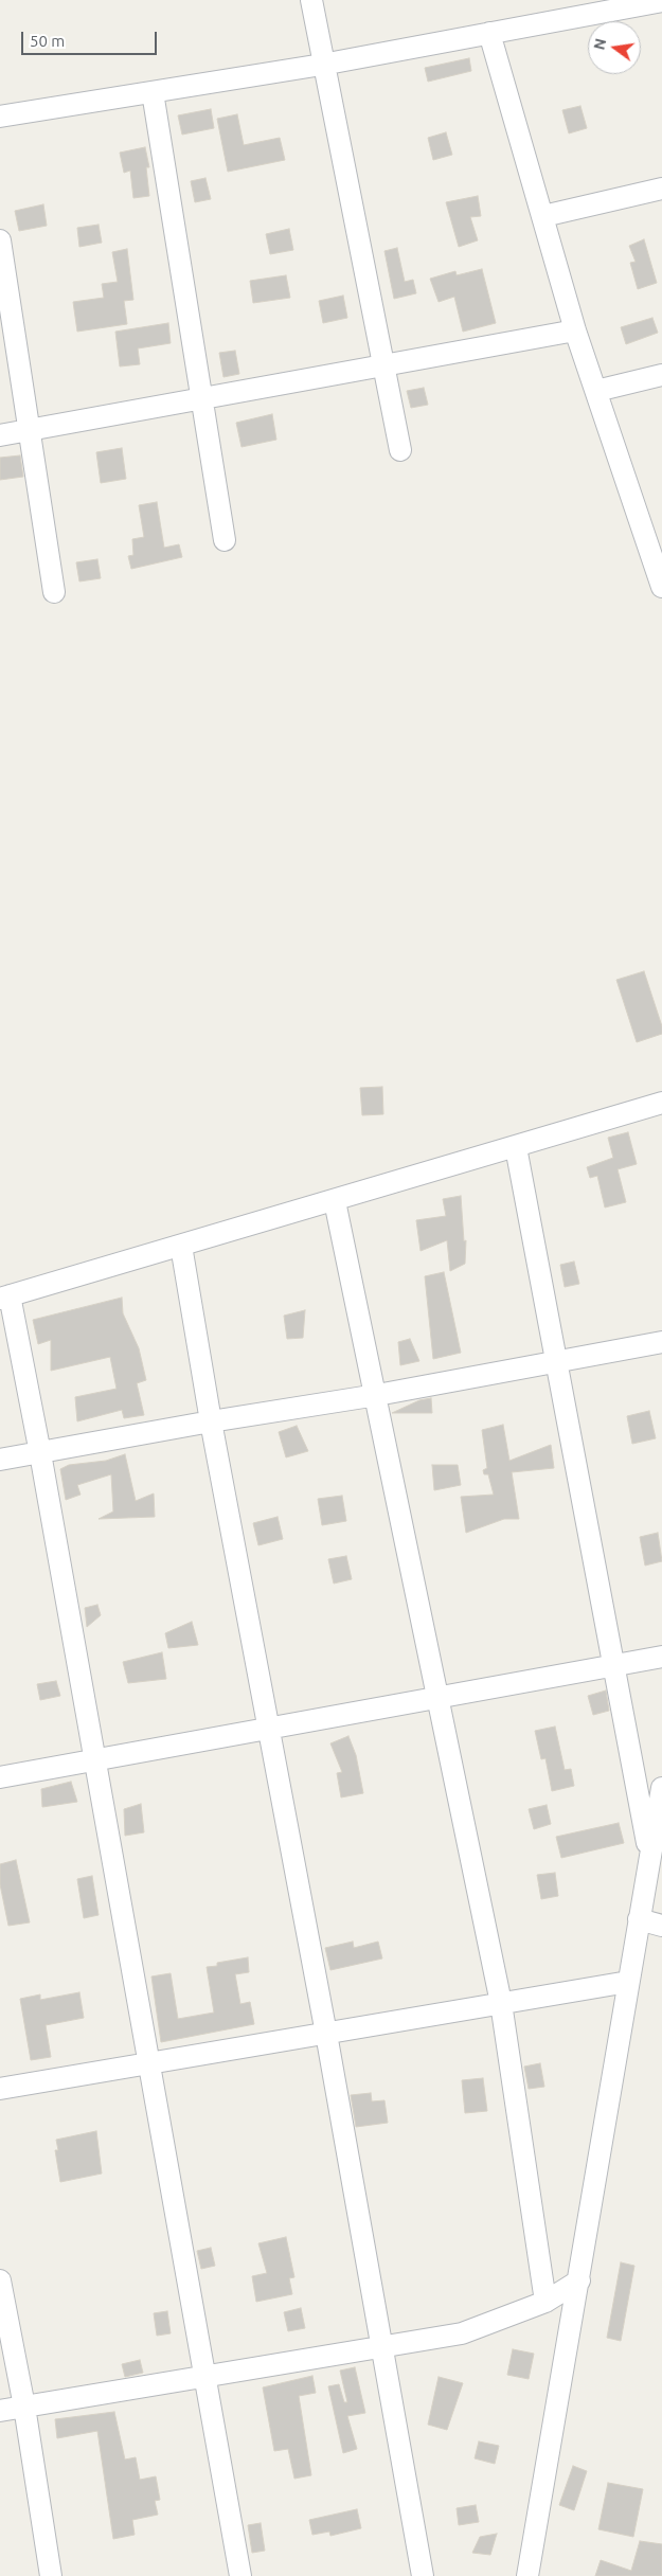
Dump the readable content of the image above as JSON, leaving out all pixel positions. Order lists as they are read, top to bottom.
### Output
{
  "scale_bar": "50 m",
  "north": "left"
}
